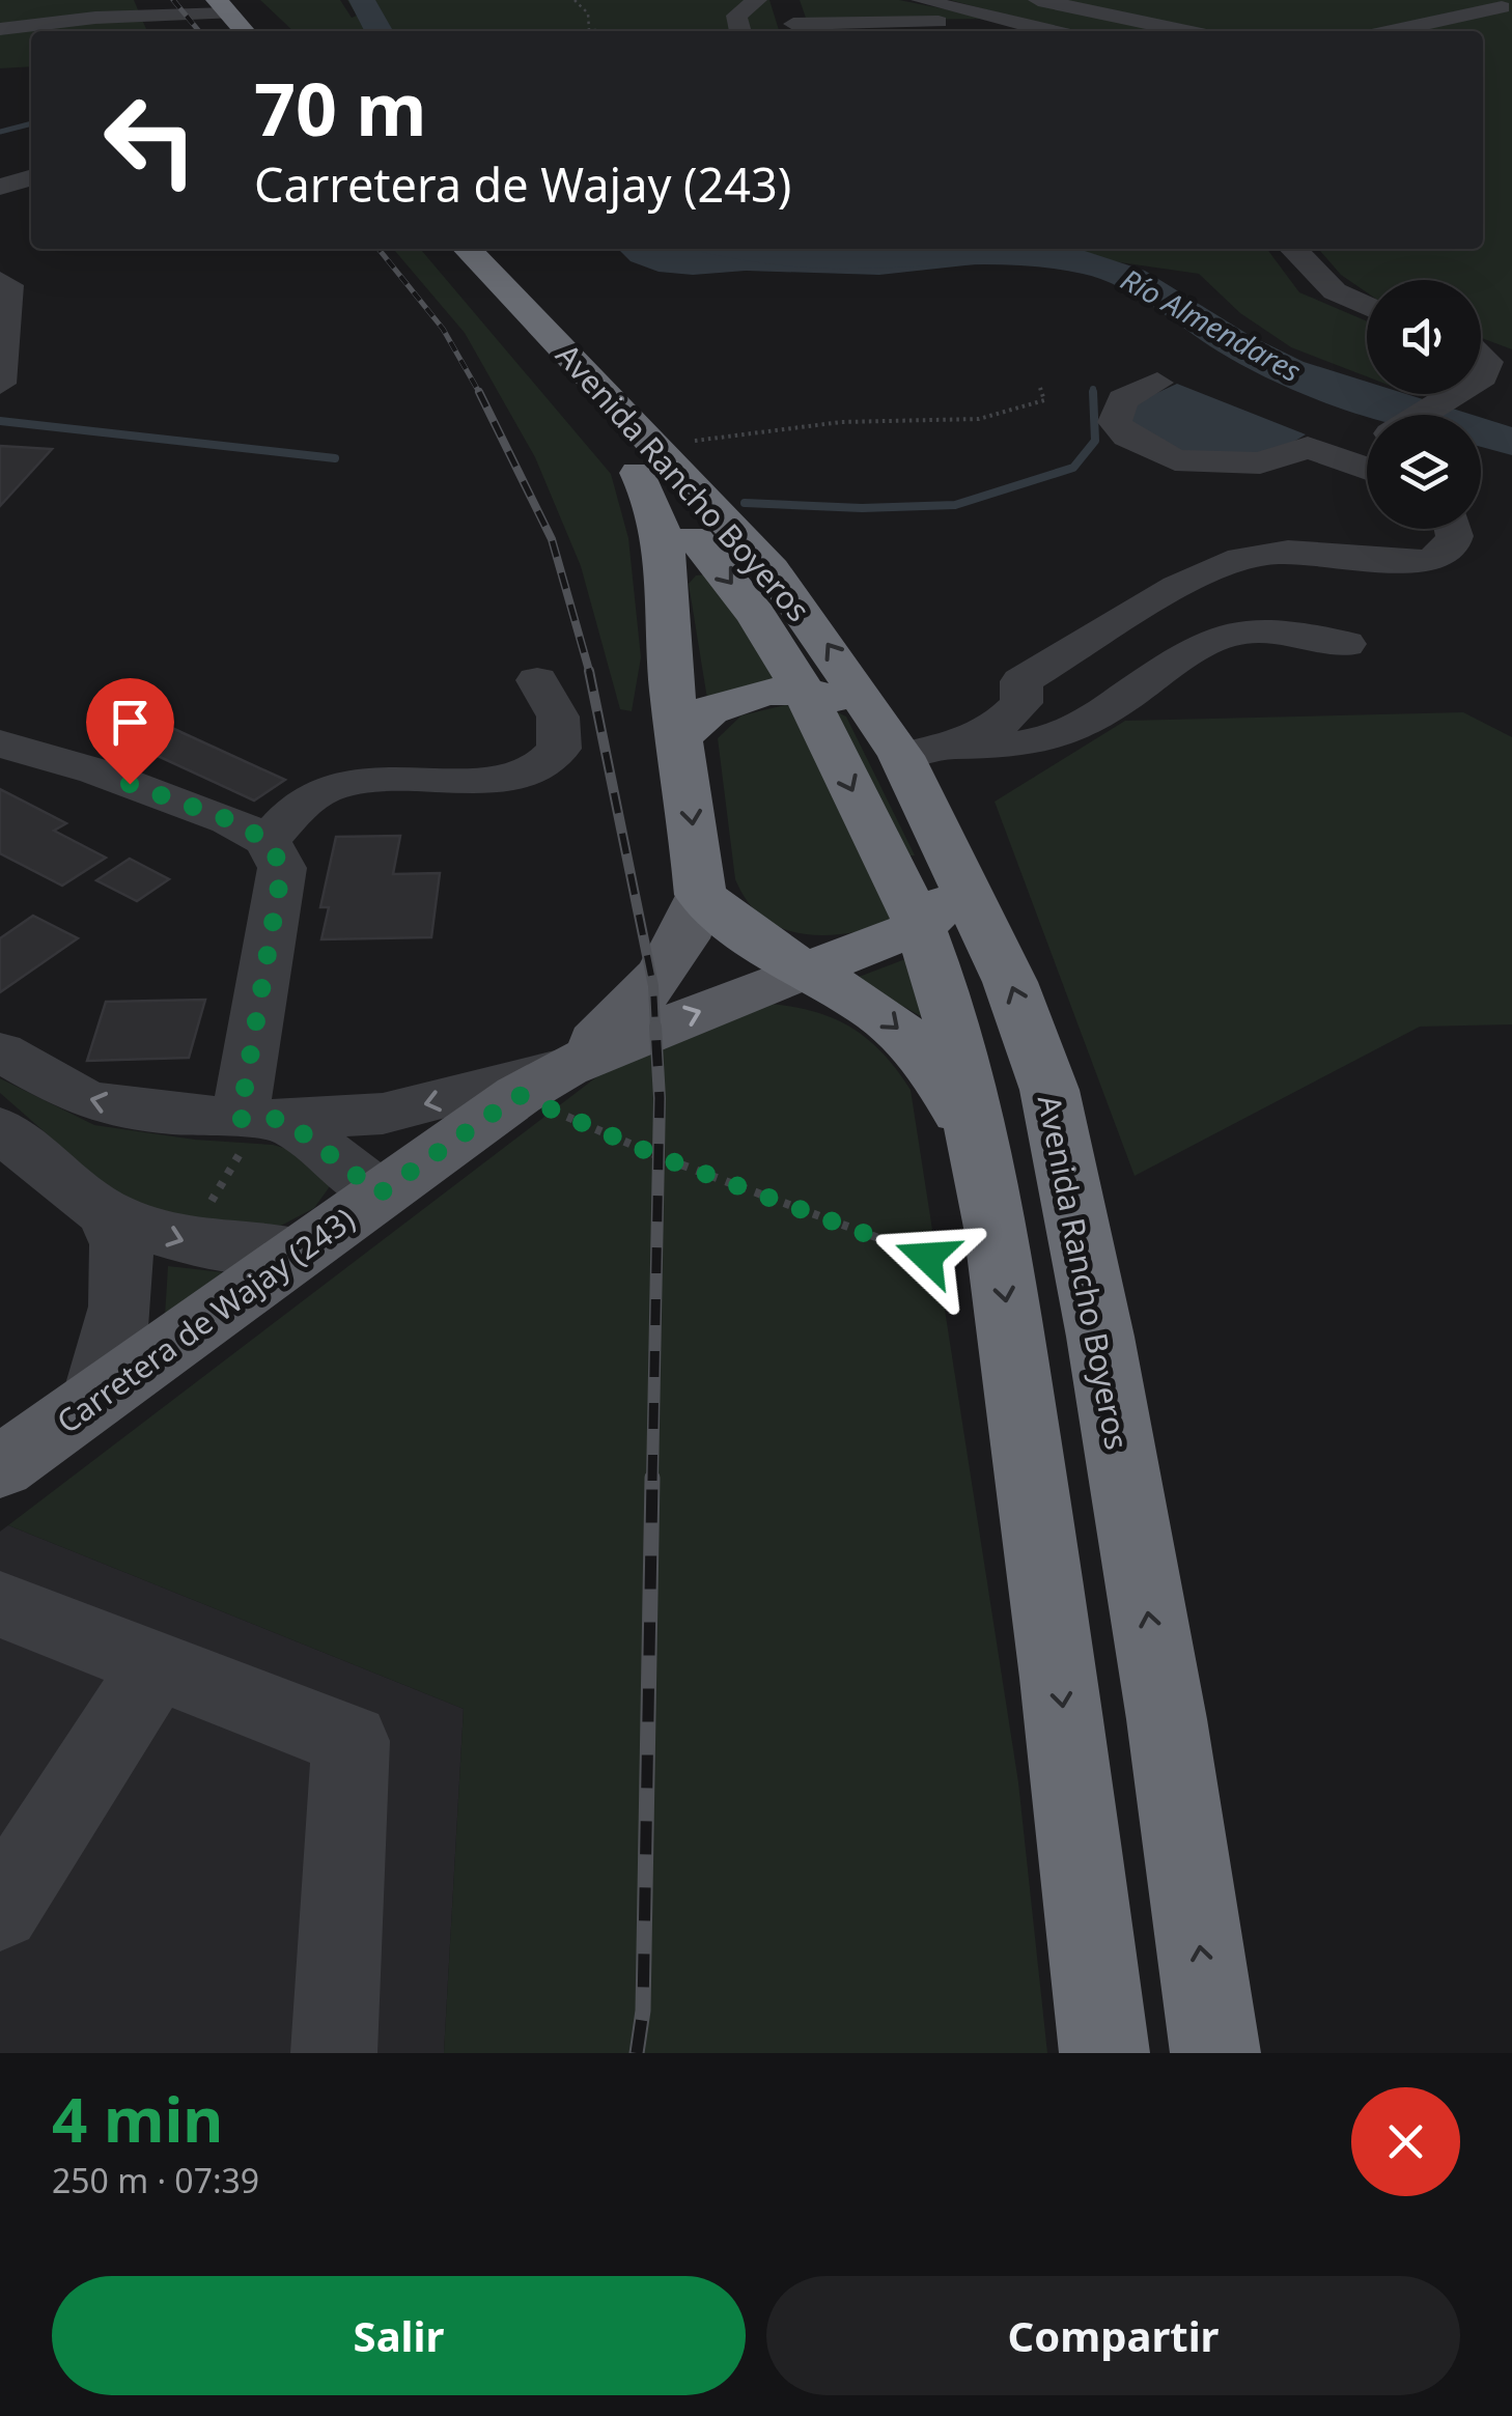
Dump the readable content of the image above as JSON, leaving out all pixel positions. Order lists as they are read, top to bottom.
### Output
{
  "streets": {
    "highway": ["Avenida Rancho Boyeros"],
    "main road": ["Carretera de Wajay (243)"]
  },
  "water": ["Río Almendares"],
  "page": {
    "turn": ["70 m", "Carretera de Wajay (243)"],
    "heading": ["4 min", "250 m · 07:39"],
    "buttons": ["Salir", "Compartir"]
  }
}
